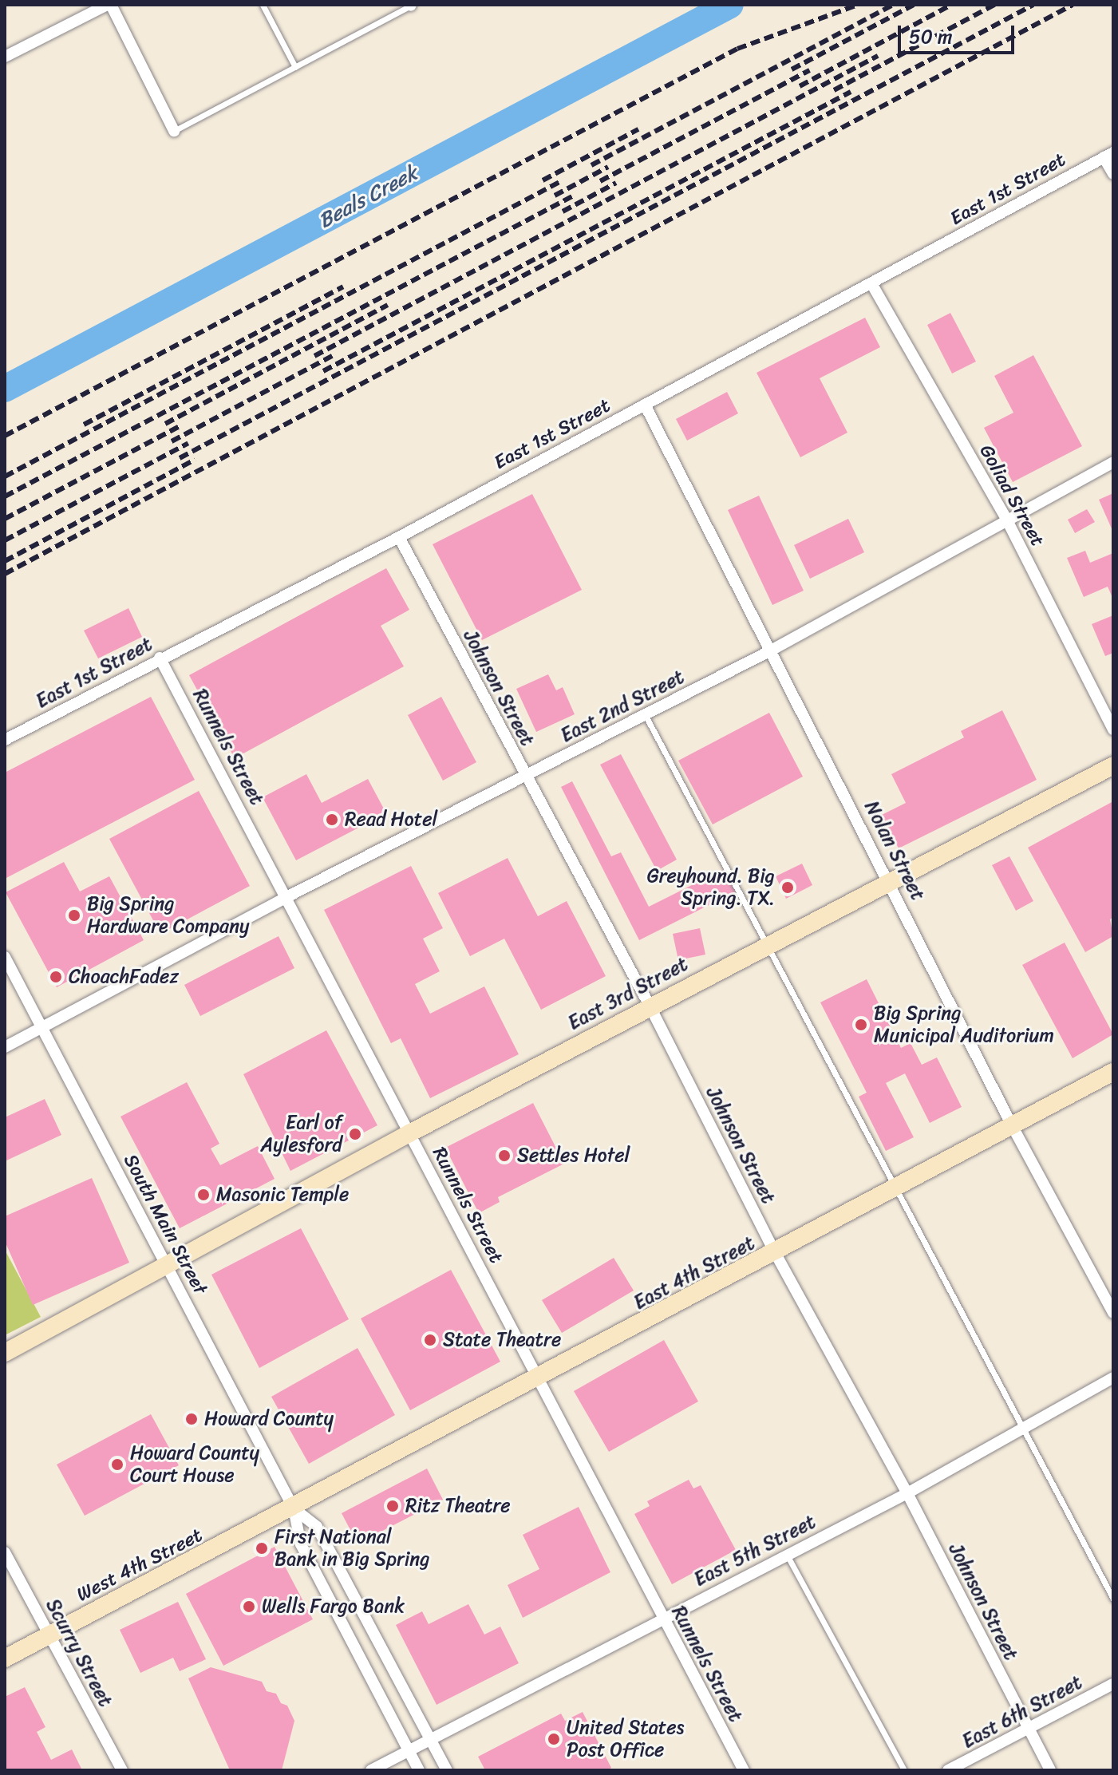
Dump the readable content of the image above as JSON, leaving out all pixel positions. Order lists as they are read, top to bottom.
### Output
{
  "streets": {
    "main road": ["East 3rd Street", "East 4th Street", "West 4th Street"],
    "street": [
      "East 1st Street",
      "Goliad Street",
      "Johnson Street",
      "East 2nd Street",
      "Runnels Street",
      "Nolan Street",
      "South Main Street",
      "East 5th Street",
      "Scurry Street",
      "East 6th Street"
    ]
  },
  "crossings": [
    ["East 1st Street", "Goliad Street"],
    ["East 1st Street", "Johnson Street"],
    ["East 1st Street", "Runnels Street"],
    ["East 1st Street", "Nolan Street"],
    ["Goliad Street", "East 2nd Street"],
    ["Johnson Street", "East 2nd Street"],
    ["Johnson Street", "East 3rd Street"],
    ["Johnson Street", "East 4th Street"],
    ["Johnson Street", "East 5th Street"],
    ["Johnson Street", "East 6th Street"],
    ["East 2nd Street", "Runnels Street"],
    ["East 2nd Street", "Nolan Street"],
    ["East 2nd Street", "South Main Street"],
    ["Runnels Street", "East 3rd Street"],
    ["Runnels Street", "East 4th Street"],
    ["Runnels Street", "East 5th Street"],
    ["Nolan Street", "East 3rd Street"],
    ["Nolan Street", "East 4th Street"],
    ["East 3rd Street", "South Main Street"],
    ["South Main Street", "East 4th Street"],
    ["South Main Street", "East 5th Street"],
    ["South Main Street", "West 4th Street"],
    ["East 4th Street", "West 4th Street"],
    ["West 4th Street", "Scurry Street"]
  ],
  "water": ["Beals Creek"],
  "places": [
    "Read Hotel",
    "Greyhound. Big Spring. TX.",
    "Big Spring Hardware Company",
    "ChoachFadez",
    "Big Spring Municipal Auditorium",
    "Earl of Aylesford",
    "Settles Hotel",
    "Masonic Temple",
    "State Theatre",
    "Howard County",
    "Howard County Court House",
    "Ritz Theatre",
    "First National Bank in Big Spring",
    "Wells Fargo Bank",
    "United States Post Office"
  ],
  "scale_bar": "50 m"
}
